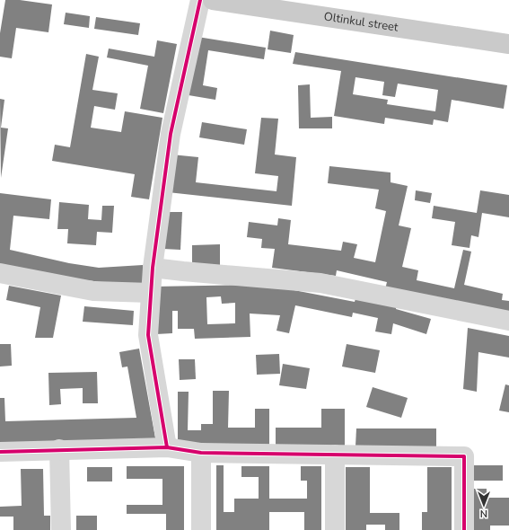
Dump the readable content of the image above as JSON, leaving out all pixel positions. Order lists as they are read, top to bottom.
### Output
{
  "streets": {
    "main road": ["Oltinkul street"]
  },
  "north": "bottom"
}
